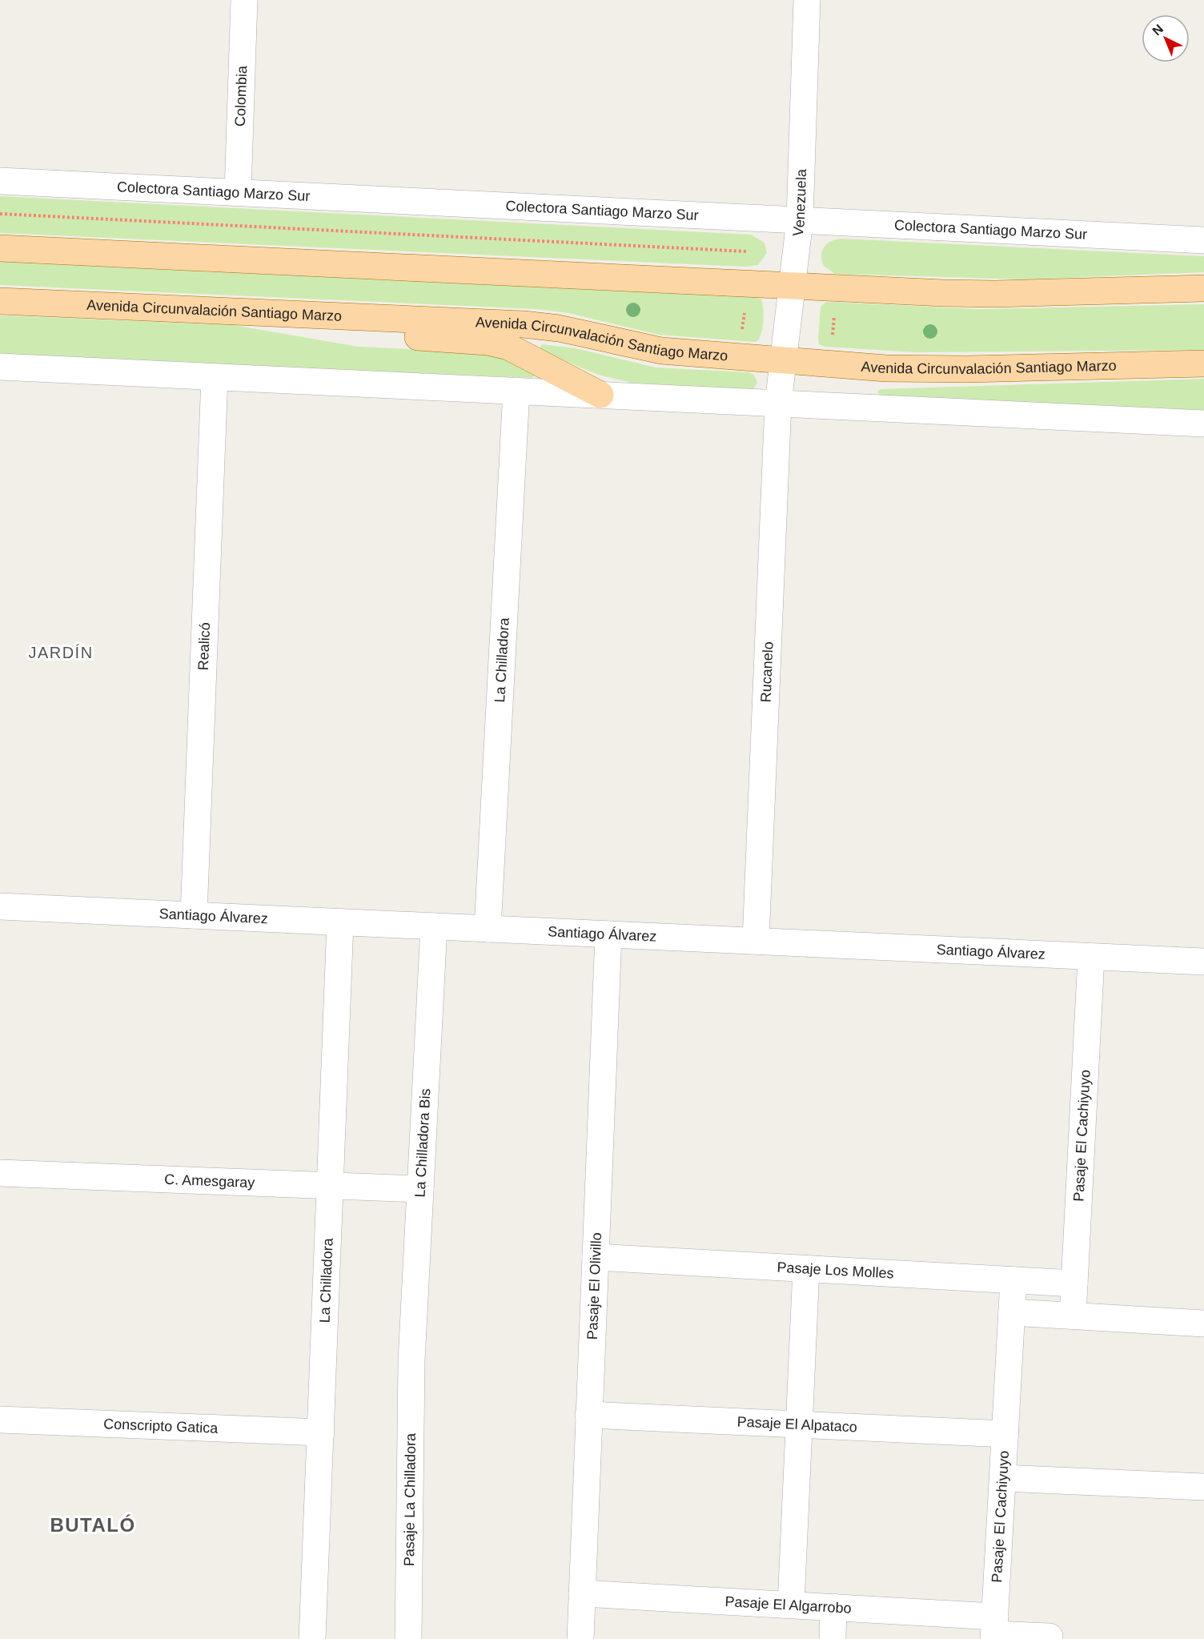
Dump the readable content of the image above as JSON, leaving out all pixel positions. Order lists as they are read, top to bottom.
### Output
{
  "streets": {
    "main road": ["Avenida Circunvalación Santiago Marzo"],
    "street": [
      "Colombia",
      "Colectora Santiago Marzo Sur",
      "Venezuela",
      "Realicó",
      "La Chilladora",
      "Rucanelo",
      "Santiago Álvarez",
      "Pasaje El Cachiyuyo",
      "La Chilladora Bis",
      "C. Amesgaray",
      "Pasaje Los Molles",
      "Pasaje El Olivillo",
      "Pasaje El Alpataco",
      "Conscripto Gatica",
      "Pasaje La Chilladora",
      "Pasaje El Algarrobo"
    ]
  },
  "crossings": [
    ["Colombia", "Colectora Santiago Marzo Sur"],
    ["Colectora Santiago Marzo Sur", "Venezuela"],
    ["Venezuela", "Avenida Circunvalación Santiago Marzo"],
    ["Venezuela", "Rucanelo"],
    ["Realicó", "Santiago Álvarez"],
    ["La Chilladora", "Santiago Álvarez"],
    ["La Chilladora", "C. Amesgaray"],
    ["La Chilladora", "Conscripto Gatica"],
    ["Rucanelo", "Santiago Álvarez"],
    ["Santiago Álvarez", "Pasaje El Cachiyuyo"],
    ["Santiago Álvarez", "La Chilladora Bis"],
    ["Santiago Álvarez", "Pasaje El Olivillo"],
    ["Pasaje El Cachiyuyo", "Pasaje Los Molles"],
    ["Pasaje El Cachiyuyo", "Pasaje El Alpataco"],
    ["Pasaje El Cachiyuyo", "Pasaje El Algarrobo"],
    ["La Chilladora Bis", "C. Amesgaray"],
    ["La Chilladora Bis", "Pasaje La Chilladora"],
    ["Pasaje Los Molles", "Pasaje El Olivillo"],
    ["Pasaje El Olivillo", "Pasaje El Alpataco"],
    ["Pasaje El Olivillo", "Pasaje El Algarrobo"]
  ],
  "districts": ["JARDÍN", "BUTALÓ"],
  "north": "top left"
}
